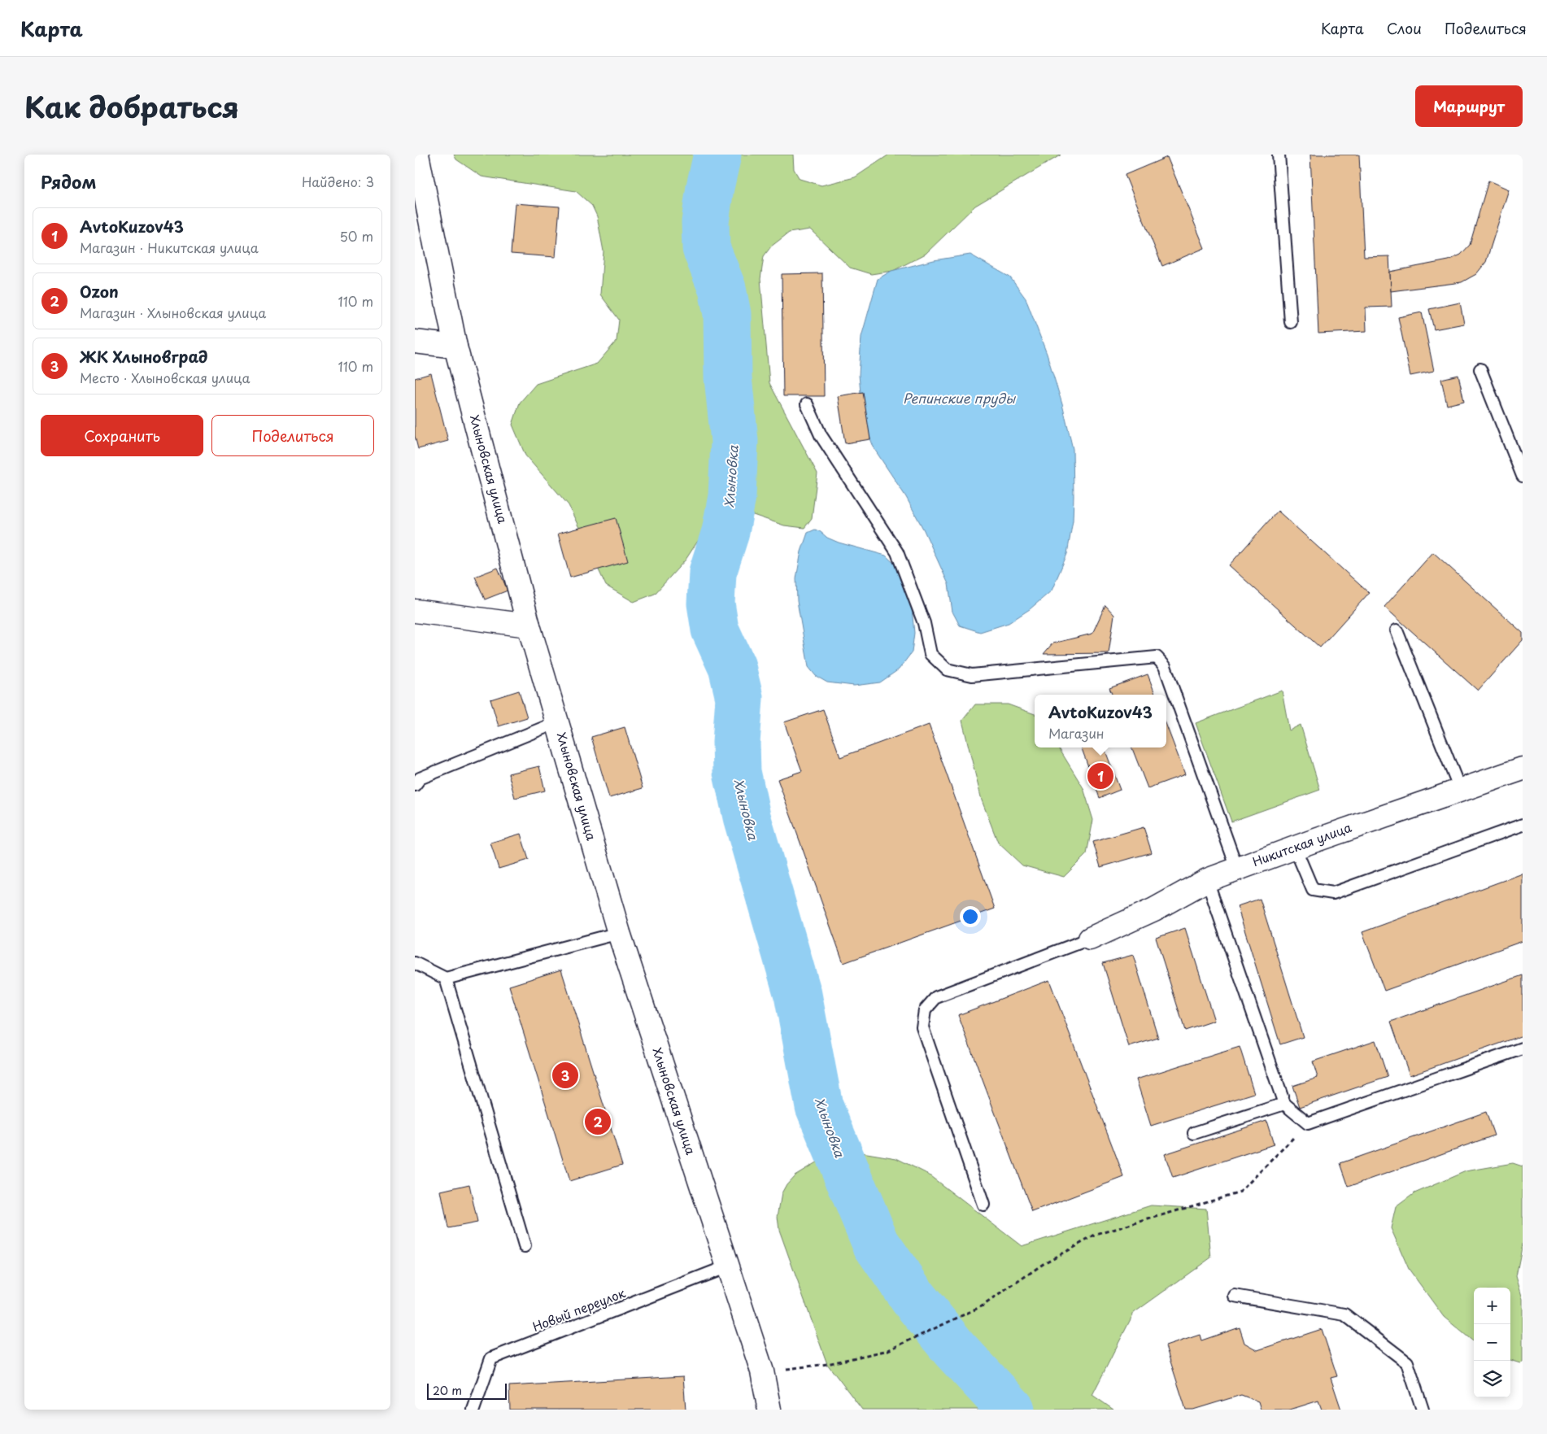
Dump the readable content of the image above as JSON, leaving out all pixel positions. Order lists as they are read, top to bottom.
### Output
{
  "streets": {
    "street": ["Хлыновская улица", "Никитская улица"],
    "lane": ["Новый переулок"]
  },
  "crossings": [
    ["Хлыновская улица", "Новый переулок"]
  ],
  "water": ["Репинские пруды", "Хлыновка"],
  "scale_bar": "20 m",
  "page": {
    "header": "Карта",
    "nav": ["Карта", "Слои", "Поделиться"],
    "title": "Как добраться",
    "buttons": [
      "Маршрут",
      ["Сохранить", "Поделиться"]
    ],
    "heading": ["Рядом", "Найдено: 3"],
    "list": [
      {
        "mark": "1",
        "name": "AvtoKuzov43",
        "note": "Магазин · Никитская улица",
        "value": "50 m"
      },
      {
        "mark": "2",
        "name": "Ozon",
        "note": "Магазин · Хлыновская улица",
        "value": "110 m"
      },
      {
        "mark": "3",
        "name": "ЖК Хлыновград",
        "note": "Место · Хлыновская улица",
        "value": "110 m"
      }
    ],
    "popup": ["AvtoKuzov43", "Магазин"],
    "pins": ["1", "3", "2"],
    "map_buttons": ["+", "−"],
    "scale": "20 m"
  }
}
